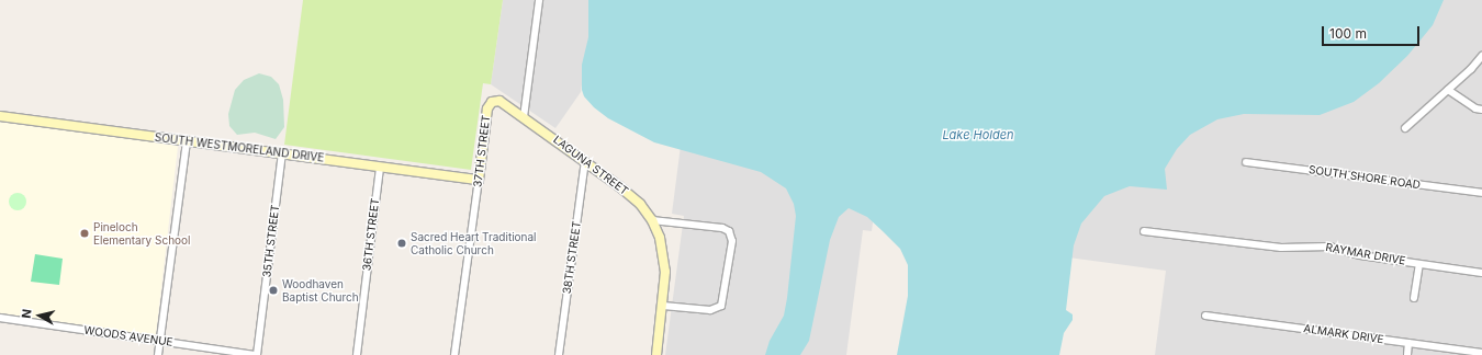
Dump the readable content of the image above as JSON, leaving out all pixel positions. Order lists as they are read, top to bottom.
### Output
{
  "streets": {
    "street": [
      "SOUTH WESTMORELAND DRIVE",
      "37TH STREET",
      "LAGUNA STREET",
      "SOUTH SHORE ROAD",
      "36TH STREET",
      "35TH STREET",
      "RAYMAR DRIVE",
      "38TH STREET",
      "ALMARK DRIVE",
      "WOODS AVENUE"
    ]
  },
  "crossings": [
    ["SOUTH WESTMORELAND DRIVE", "37TH STREET"],
    ["SOUTH WESTMORELAND DRIVE", "36TH STREET"],
    ["SOUTH WESTMORELAND DRIVE", "35TH STREET"],
    ["37TH STREET", "LAGUNA STREET"],
    ["LAGUNA STREET", "38TH STREET"],
    ["35TH STREET", "WOODS AVENUE"]
  ],
  "water": ["Lake Holden"],
  "places": ["Pineloch Elementary School", "Sacred Heart Traditional Catholic Church", "Woodhaven Baptist Church"],
  "scale_bar": "100 m",
  "north": "left"
}
